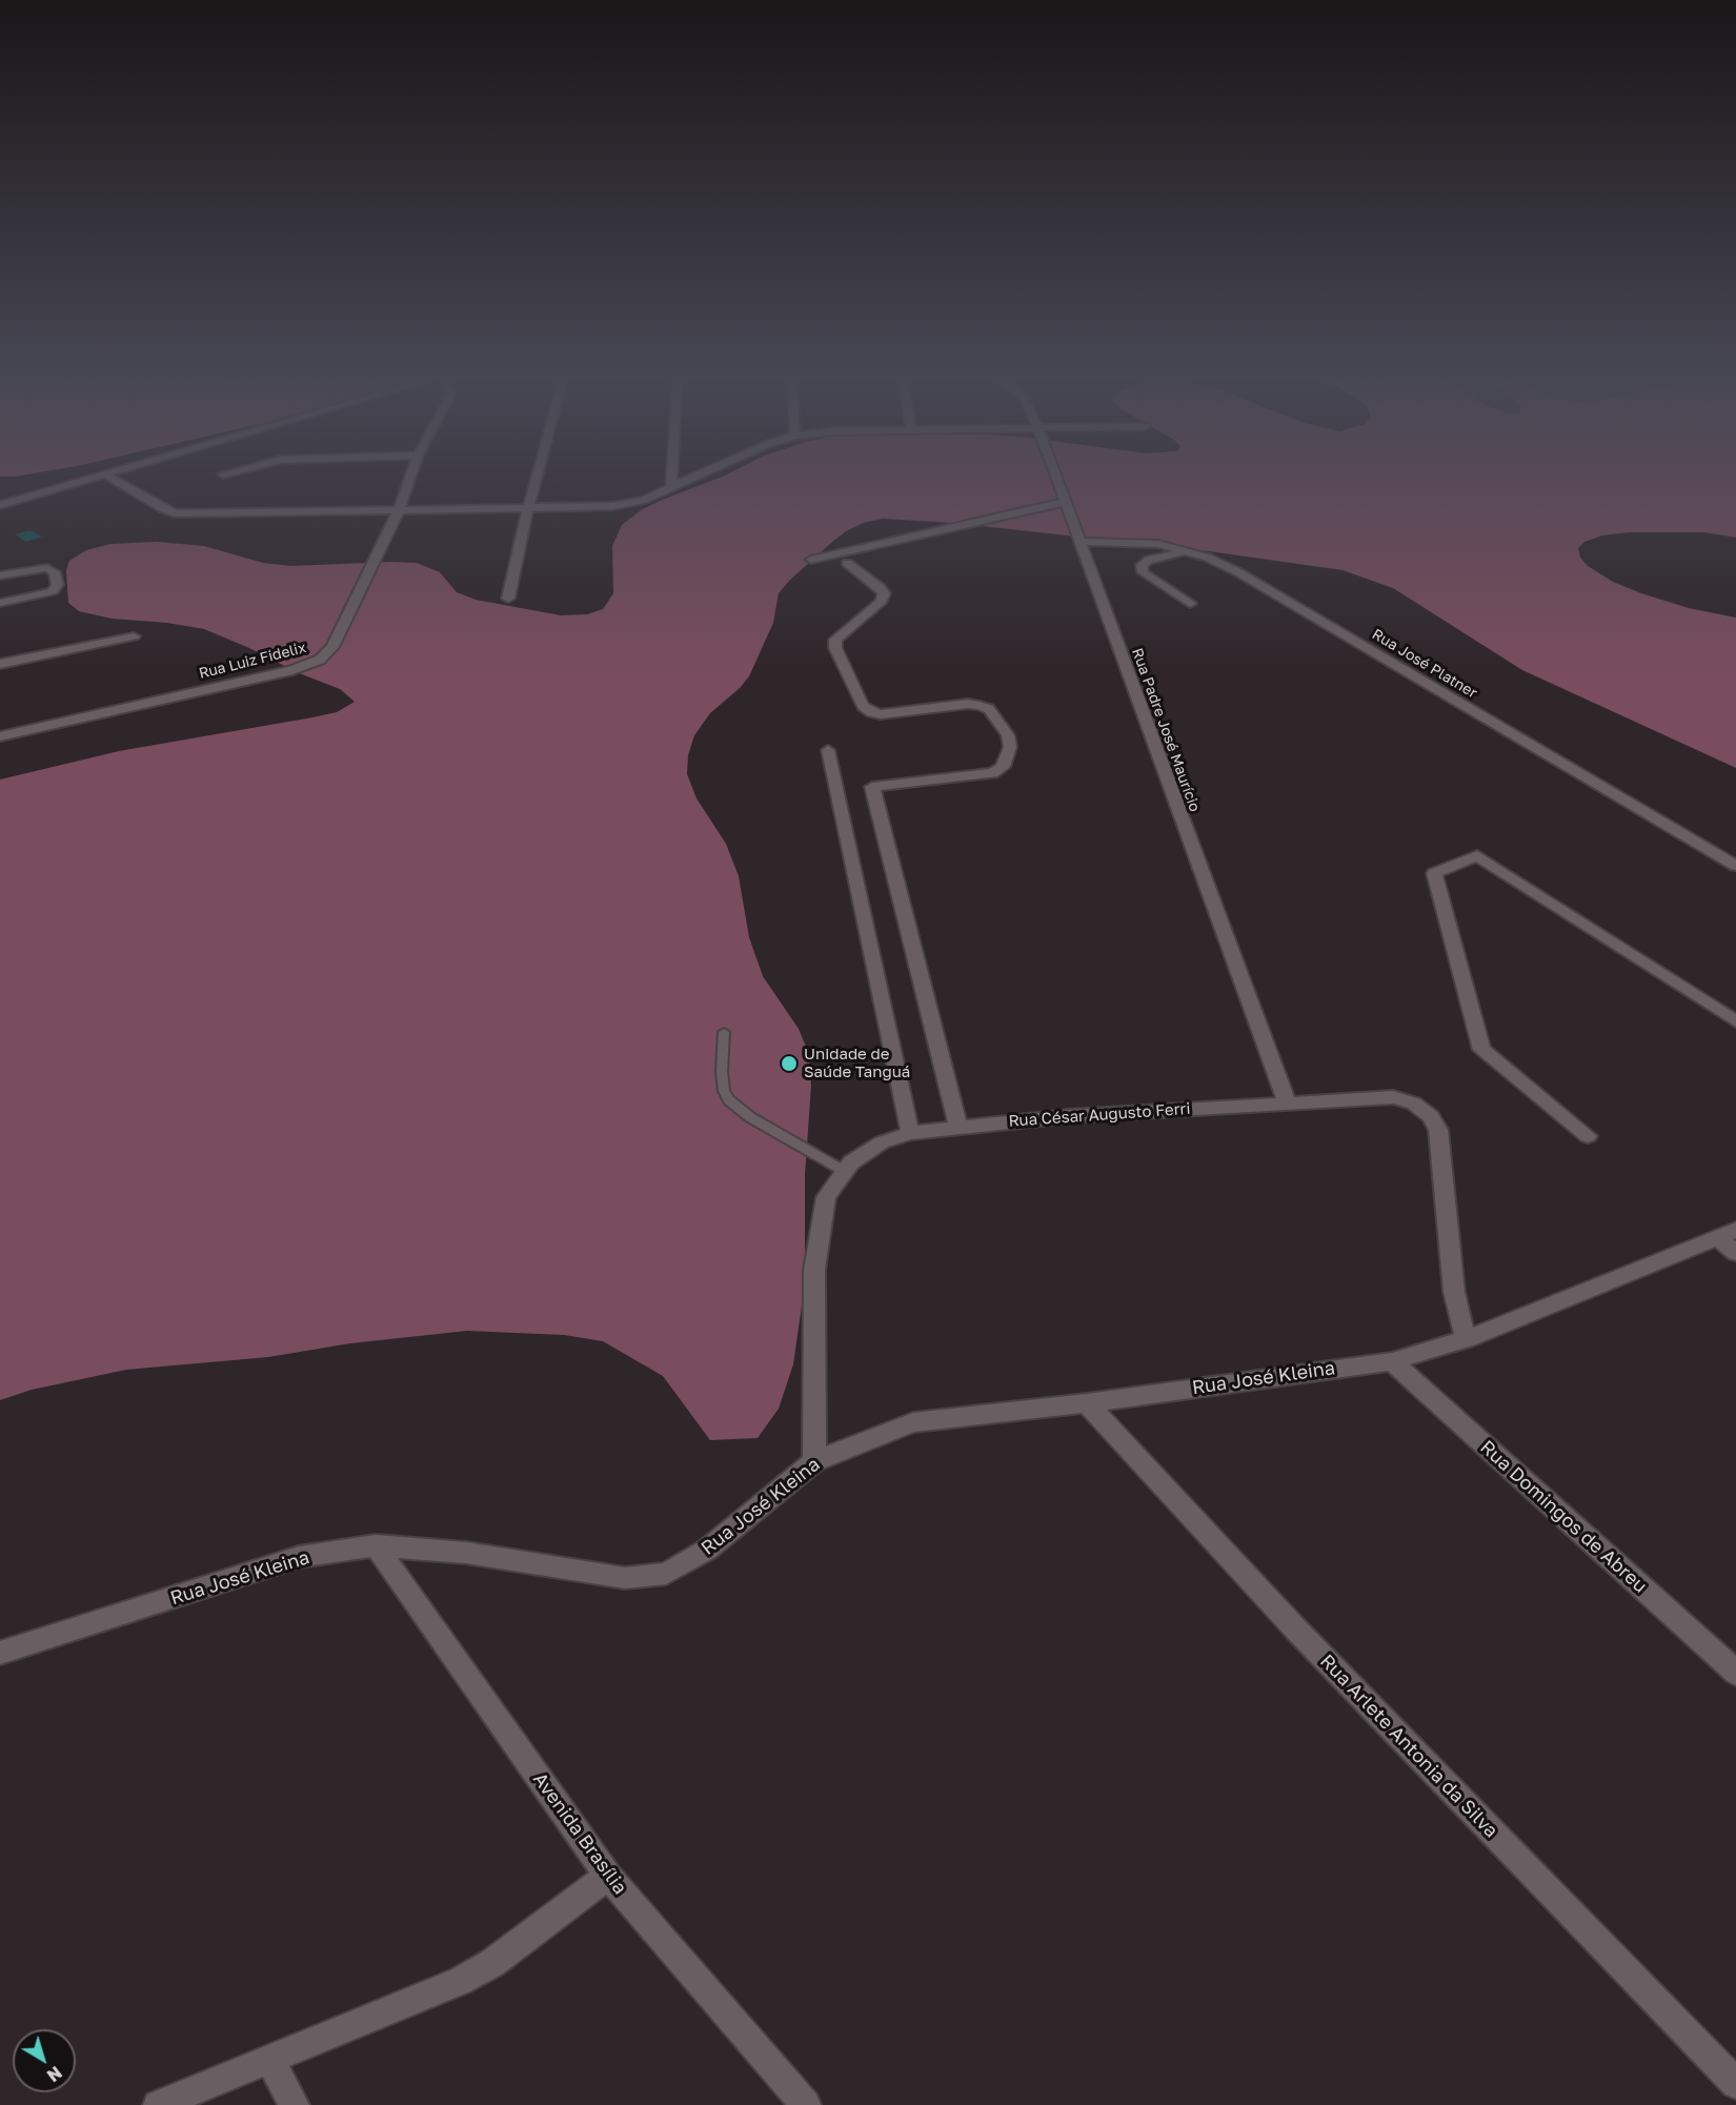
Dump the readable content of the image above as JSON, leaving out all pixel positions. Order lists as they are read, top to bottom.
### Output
{
  "streets": {
    "street": [
      "Rua Luiz Fidelix",
      "Rua José Platner",
      "Rua Padre José Maurício",
      "Rua César Augusto Ferri",
      "Rua José Kleina",
      "Rua Domingos de Abreu",
      "Rua Arlete Antonia da Silva",
      "Avenida Brasília"
    ]
  },
  "crossings": [
    ["Rua José Platner", "Rua Padre José Maurício"],
    ["Rua Padre José Maurício", "Rua César Augusto Ferri"],
    ["Rua César Augusto Ferri", "Rua José Kleina"],
    ["Rua José Kleina", "Rua Domingos de Abreu"],
    ["Rua José Kleina", "Rua Arlete Antonia da Silva"],
    ["Rua José Kleina", "Avenida Brasília"]
  ],
  "places": ["Unidade de Saúde Tanguá"],
  "north": "bottom right"
}
